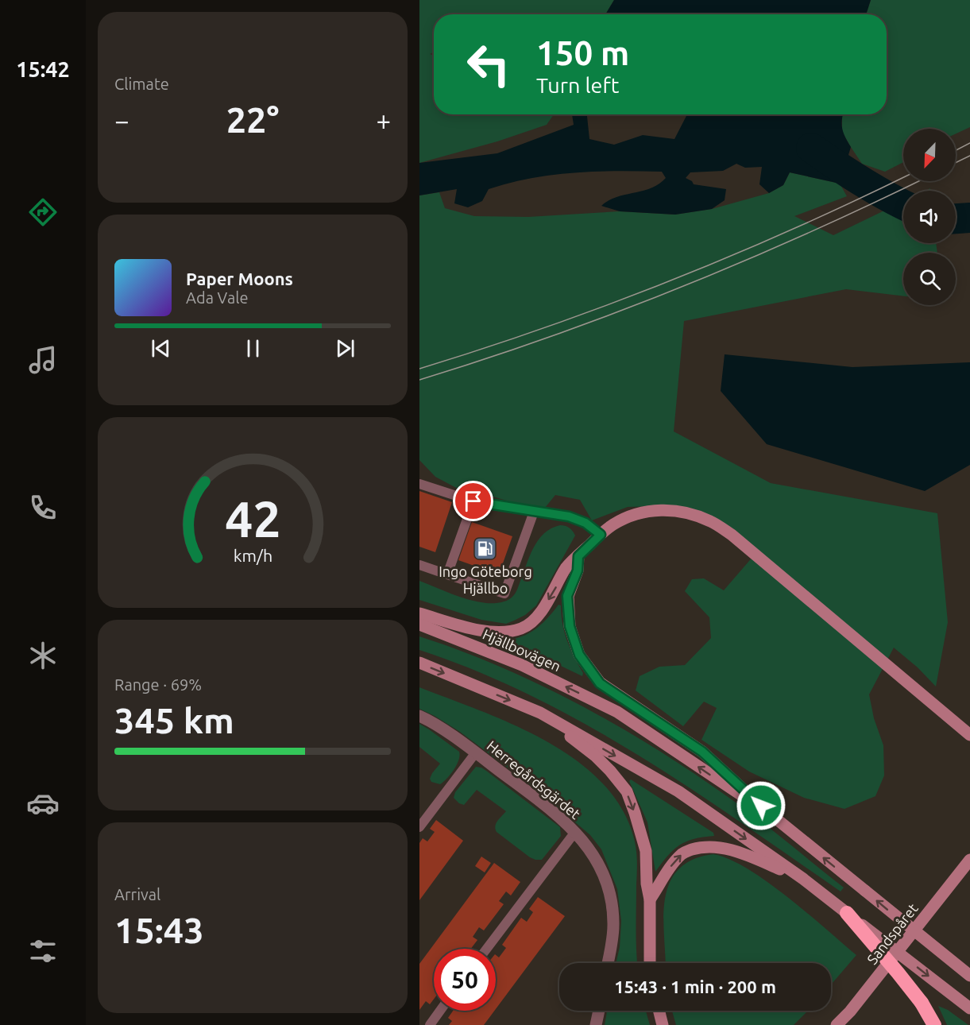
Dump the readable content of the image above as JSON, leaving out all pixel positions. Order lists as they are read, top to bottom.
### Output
{
  "streets": {
    "main road": ["Hjällbovägen", "Sandspåret"],
    "street": ["Herregårdsgärdet"]
  },
  "places": {
    "fuel station": ["Ingo Göteborg Hjällbo"]
  },
  "north": "bottom left",
  "page": {
    "tabs": "15:42",
    "tile": [
      "Climate",
      ["Range · 69%", "345 km"],
      ["Arrival", "15:43"]
    ],
    "turn": ["150 m", "Turn left"],
    "heat": ["−", "22°", "+"],
    "song": ["Paper Moons", "Ada Vale"],
    "limit": "50",
    "trip": "15:43 · 1 min · 200 m",
    "gauge": ["42", "km/h"]
  }
}
